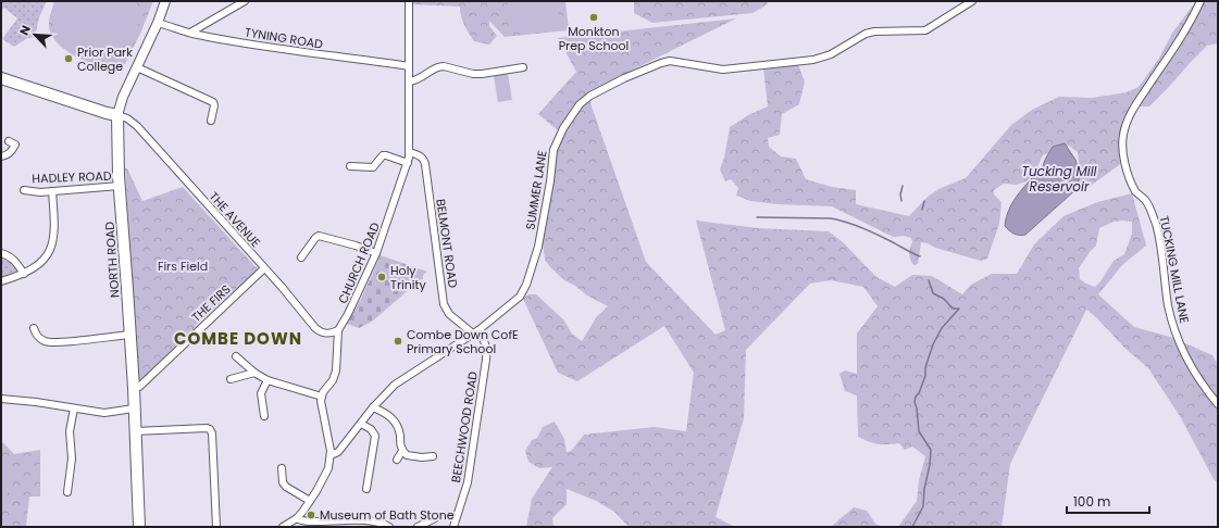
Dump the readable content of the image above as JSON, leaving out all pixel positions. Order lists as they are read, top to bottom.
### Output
{
  "streets": {
    "main road": ["NORTH ROAD"],
    "street": [
      "TYNING ROAD",
      "HADLEY ROAD",
      "SUMMER LANE",
      "THE AVENUE",
      "BELMONT ROAD",
      "CHURCH ROAD",
      "TUCKING MILL LANE",
      "THE FIRS",
      "BEECHWOOD ROAD"
    ]
  },
  "crossings": [
    ["TYNING ROAD", "NORTH ROAD"],
    ["TYNING ROAD", "CHURCH ROAD"],
    ["HADLEY ROAD", "NORTH ROAD"],
    ["SUMMER LANE", "BELMONT ROAD"],
    ["SUMMER LANE", "BEECHWOOD ROAD"],
    ["THE AVENUE", "NORTH ROAD"],
    ["THE AVENUE", "CHURCH ROAD"],
    ["THE AVENUE", "THE FIRS"],
    ["BELMONT ROAD", "CHURCH ROAD"],
    ["BELMONT ROAD", "BEECHWOOD ROAD"],
    ["NORTH ROAD", "THE FIRS"]
  ],
  "districts": ["COMBE DOWN"],
  "water": ["Tucking Mill Reservoir"],
  "parks": ["Firs Field"],
  "places": [
    "Monkton Prep School",
    "Prior Park College",
    "Holy Trinity",
    "Combe Down CofE Primary School",
    "Museum of Bath Stone"
  ],
  "scale_bar": "100 m",
  "north": "top left"
}
